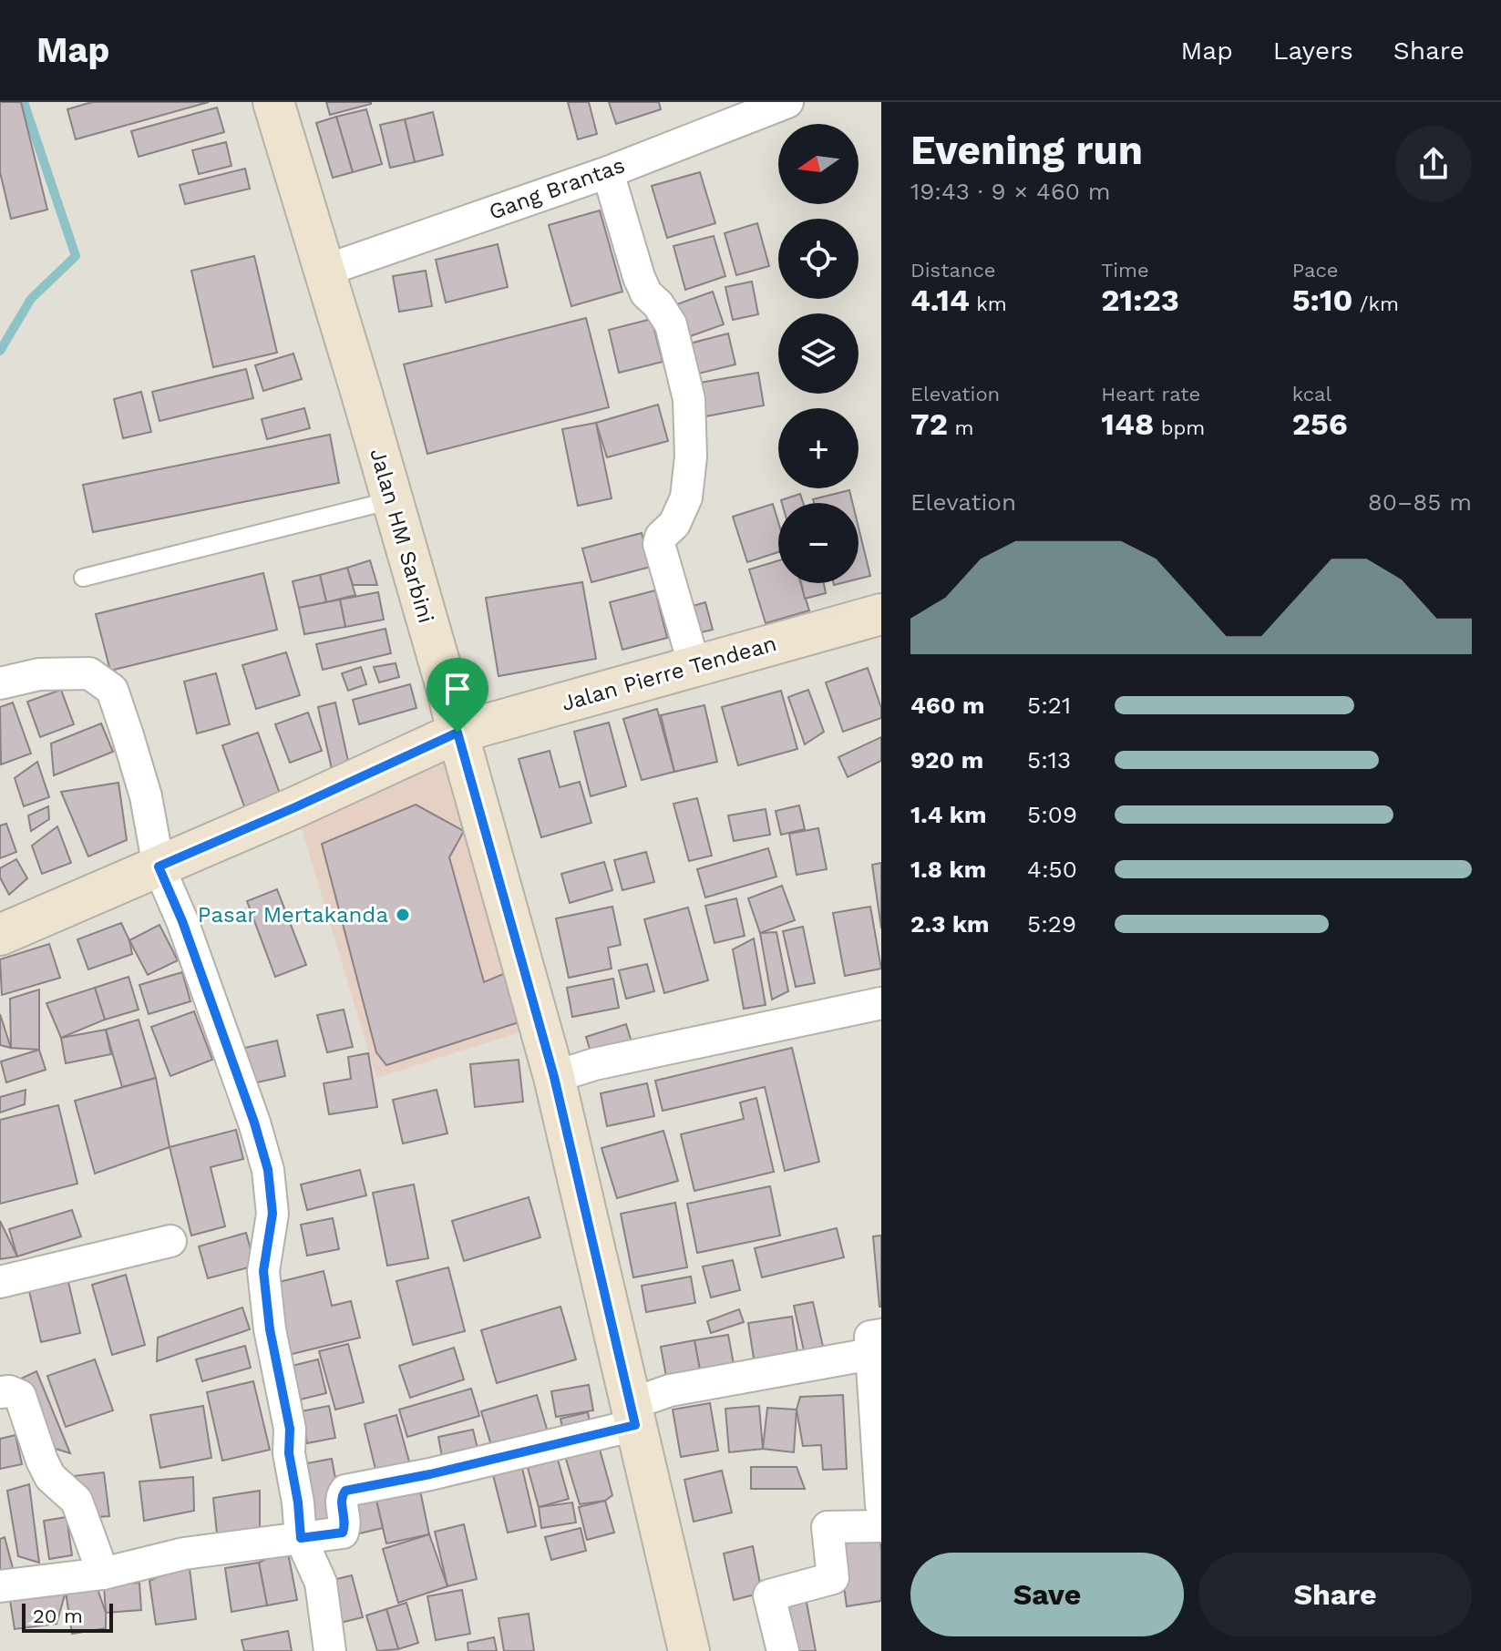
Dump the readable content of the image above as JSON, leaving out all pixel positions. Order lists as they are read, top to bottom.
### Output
{
  "streets": {
    "main road": ["Jalan HM Sarbini", "Jalan Pierre Tendean"],
    "street": ["Gang Brantas"]
  },
  "crossings": [
    ["Gang Brantas", "Jalan HM Sarbini"],
    ["Jalan HM Sarbini", "Jalan Pierre Tendean"]
  ],
  "places": ["Pasar Mertakanda"],
  "scale_bar": "20 m",
  "north": "left",
  "page": {
    "header": "Map",
    "nav": ["Map", "Layers", "Share"],
    "heading": ["Evening run", "19:43 · 9 × 460 m"],
    "map_buttons": ["+", "−"],
    "stats": [
      ["Distance", "4.14 km"],
      ["Time", "21:23"],
      ["Pace", "5:10 /km"],
      ["Elevation", "72 m"],
      ["Heart rate", "148 bpm"],
      ["kcal", "256"]
    ],
    "chart": ["Elevation", "80–85 m"],
    "list": [
      {
        "name": "460 m",
        "note": "5:21"
      },
      {
        "name": "920 m",
        "note": "5:13"
      },
      {
        "name": "1.4 km",
        "note": "5:09"
      },
      {
        "name": "1.8 km",
        "note": "4:50"
      },
      {
        "name": "2.3 km",
        "note": "5:29"
      }
    ],
    "buttons": ["Save", "Share"],
    "scale": "20 m"
  }
}
